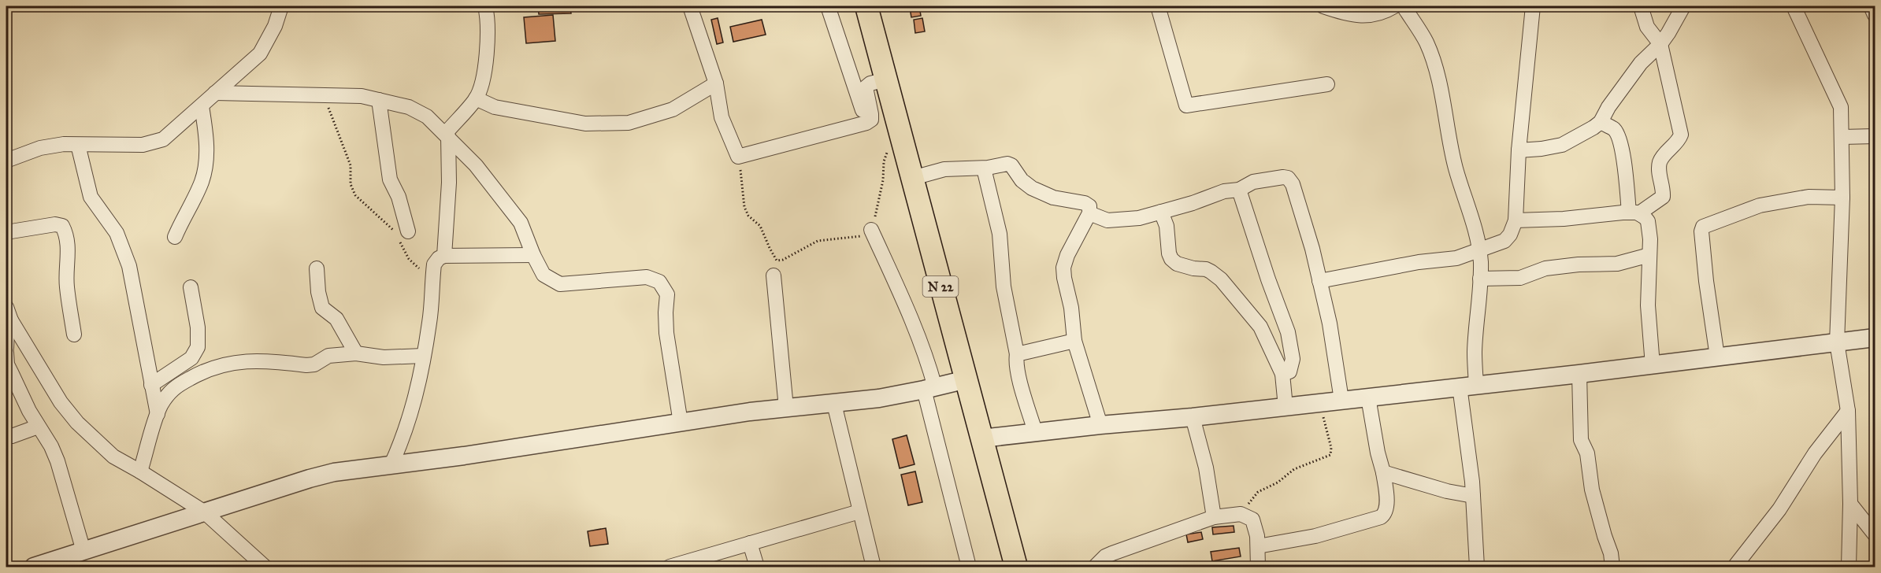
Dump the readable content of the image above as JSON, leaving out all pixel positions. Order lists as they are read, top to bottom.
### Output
{
  "streets": {
    "main road": ["N 22"]
  }
}
